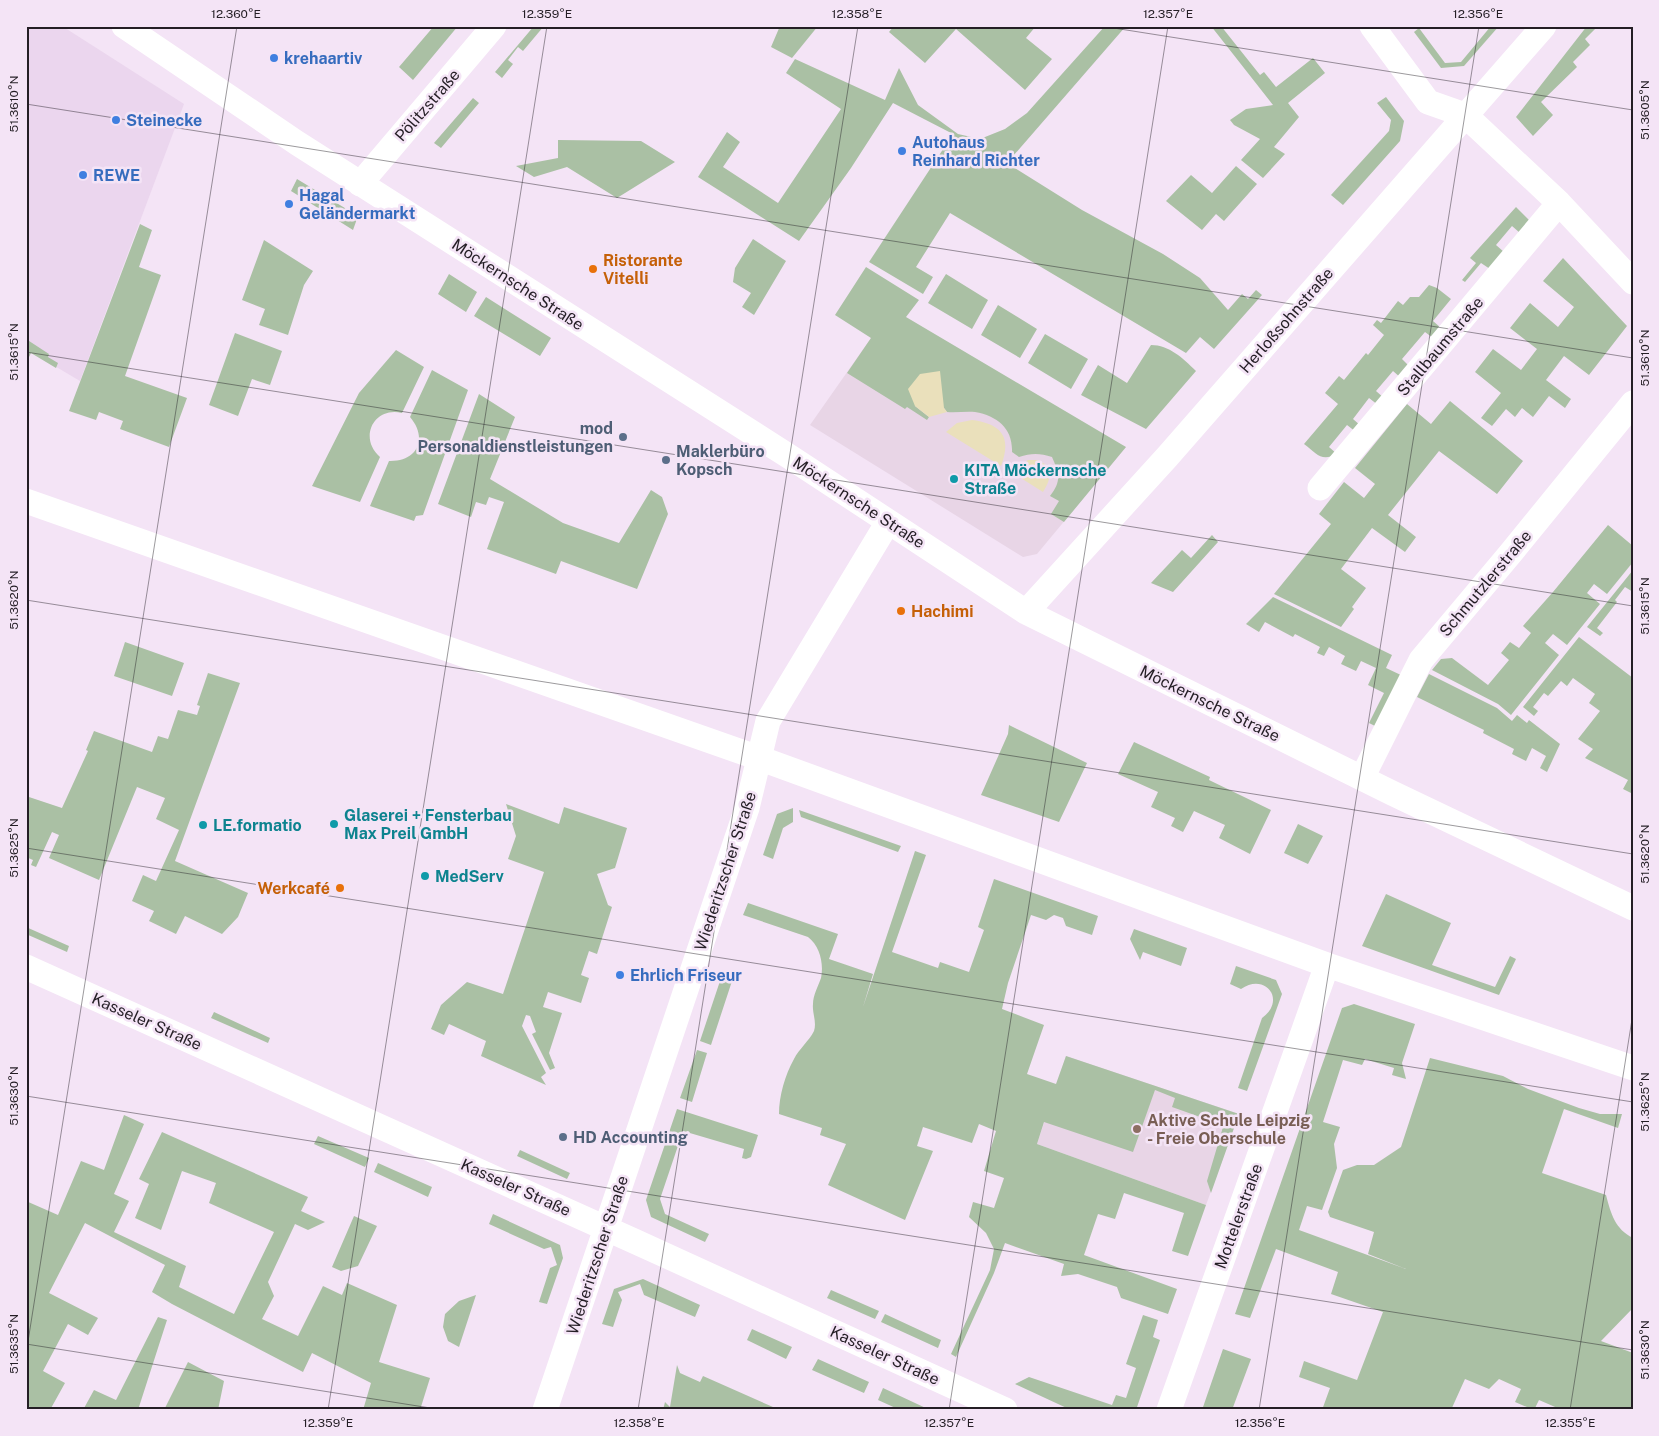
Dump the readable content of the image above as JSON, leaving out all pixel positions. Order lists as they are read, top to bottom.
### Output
{
  "streets": {
    "street": [
      "Pölitzstraße",
      "Möckernsche Straße",
      "Herloßsohnstraße",
      "Stallbaumstraße",
      "Schmutzlerstraße",
      "Wiederitzscher Straße",
      "Kasseler Straße",
      "Mottelerstraße"
    ]
  },
  "crossings": [
    ["Pölitzstraße", "Möckernsche Straße"],
    ["Möckernsche Straße", "Herloßsohnstraße"],
    ["Möckernsche Straße", "Schmutzlerstraße"],
    ["Möckernsche Straße", "Wiederitzscher Straße"],
    ["Wiederitzscher Straße", "Kasseler Straße"]
  ],
  "places": [
    "krehaartiv",
    "Steinecke",
    "Autohaus Reinhard Richter",
    "REWE",
    "Hagal Geländermarkt",
    "Ristorante Vitelli",
    "mod Personaldienstleistungen",
    "Maklerbüro Kopsch",
    "KITA Möckernsche Straße",
    "Hachimi",
    "Glaserei + Fensterbau Max Preil GmbH",
    "LE.formatio",
    "MedServ",
    "Werkcafé",
    "Ehrlich Friseur",
    "Aktive Schule Leipzig - Freie Oberschule",
    "HD Accounting"
  ],
  "coordinates": [
    "12.360°E",
    "12.359°E",
    "12.358°E",
    "12.357°E",
    "12.356°E",
    "51.3610°N",
    "51.3605°N",
    "51.3615°N",
    "51.3620°N",
    "51.3625°N",
    "51.3630°N",
    "51.3635°N",
    "12.355°E"
  ]
}
